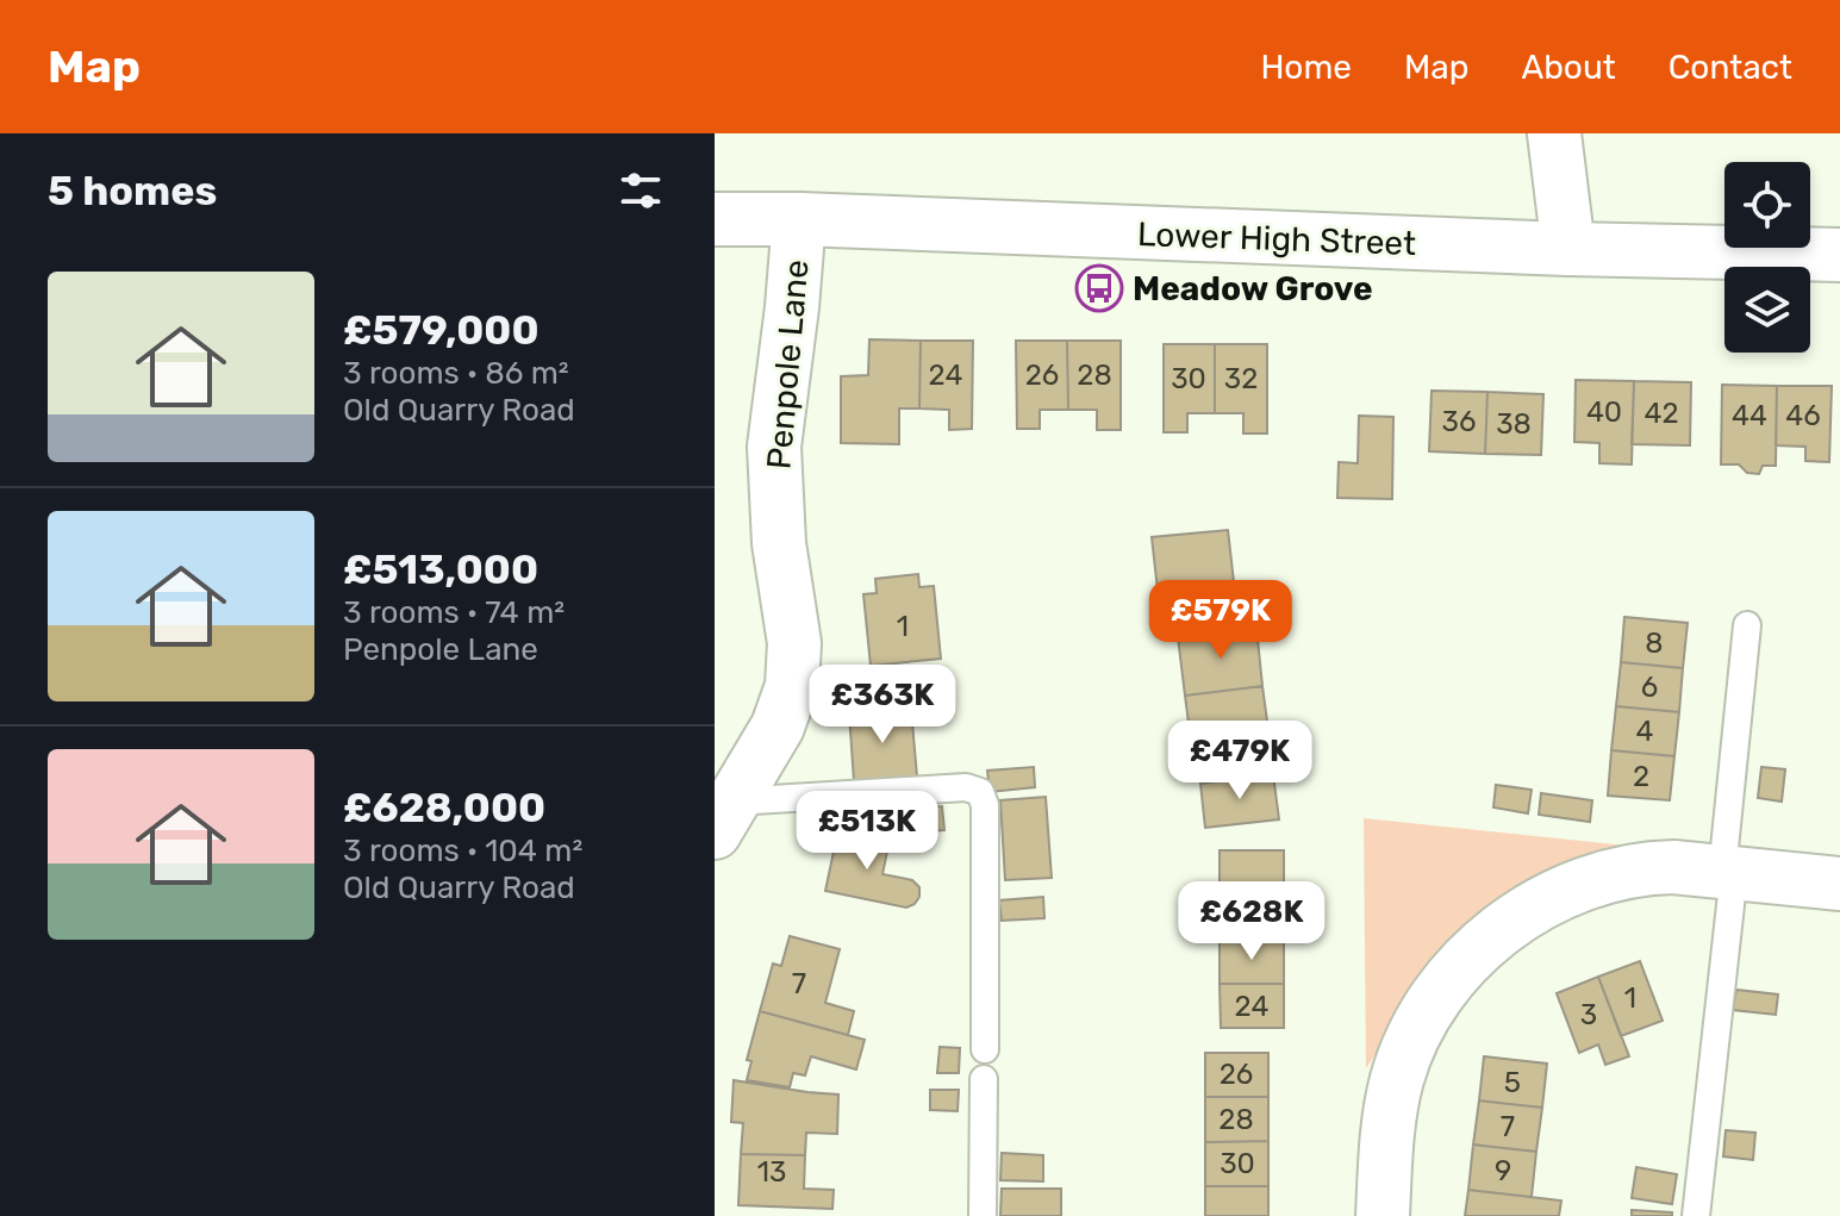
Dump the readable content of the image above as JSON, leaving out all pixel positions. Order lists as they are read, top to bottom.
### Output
{
  "streets": {
    "street": ["Lower High Street", "Penpole Lane"]
  },
  "crossings": [
    ["Lower High Street", "Penpole Lane"]
  ],
  "places": {
    "bus stop": ["Meadow Grove"]
  },
  "house_numbers": [
    "24",
    "26",
    "28",
    "30",
    "32",
    "40",
    "42",
    "44",
    "46",
    "36",
    "38",
    "1",
    "8",
    "6",
    "4",
    "2",
    "7",
    "1",
    "24",
    "3",
    "26",
    "5",
    "28",
    "7",
    "30",
    "9",
    "13"
  ],
  "page": {
    "header": "Map",
    "nav": [
      "Home",
      "Map",
      "About",
      "Contact"
    ],
    "heading": "5 homes",
    "list": [
      {
        "name": "£579,000",
        "note": "3 rooms · 86 m² · Old Quarry Road"
      },
      {
        "name": "£513,000",
        "note": "3 rooms · 74 m² · Penpole Lane"
      },
      {
        "name": "£628,000",
        "note": "3 rooms · 104 m² · Old Quarry Road"
      }
    ],
    "price": [
      "£579K",
      "£363K",
      "£479K",
      "£513K",
      "£628K"
    ]
  }
}
